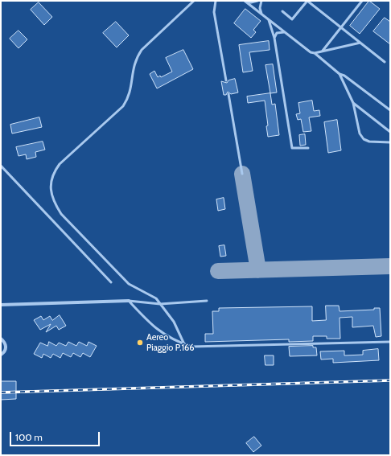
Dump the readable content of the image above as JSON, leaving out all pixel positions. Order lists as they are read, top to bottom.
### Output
{
  "places": ["Aereo Piaggio P.166"],
  "scale_bar": "100 m"
}
